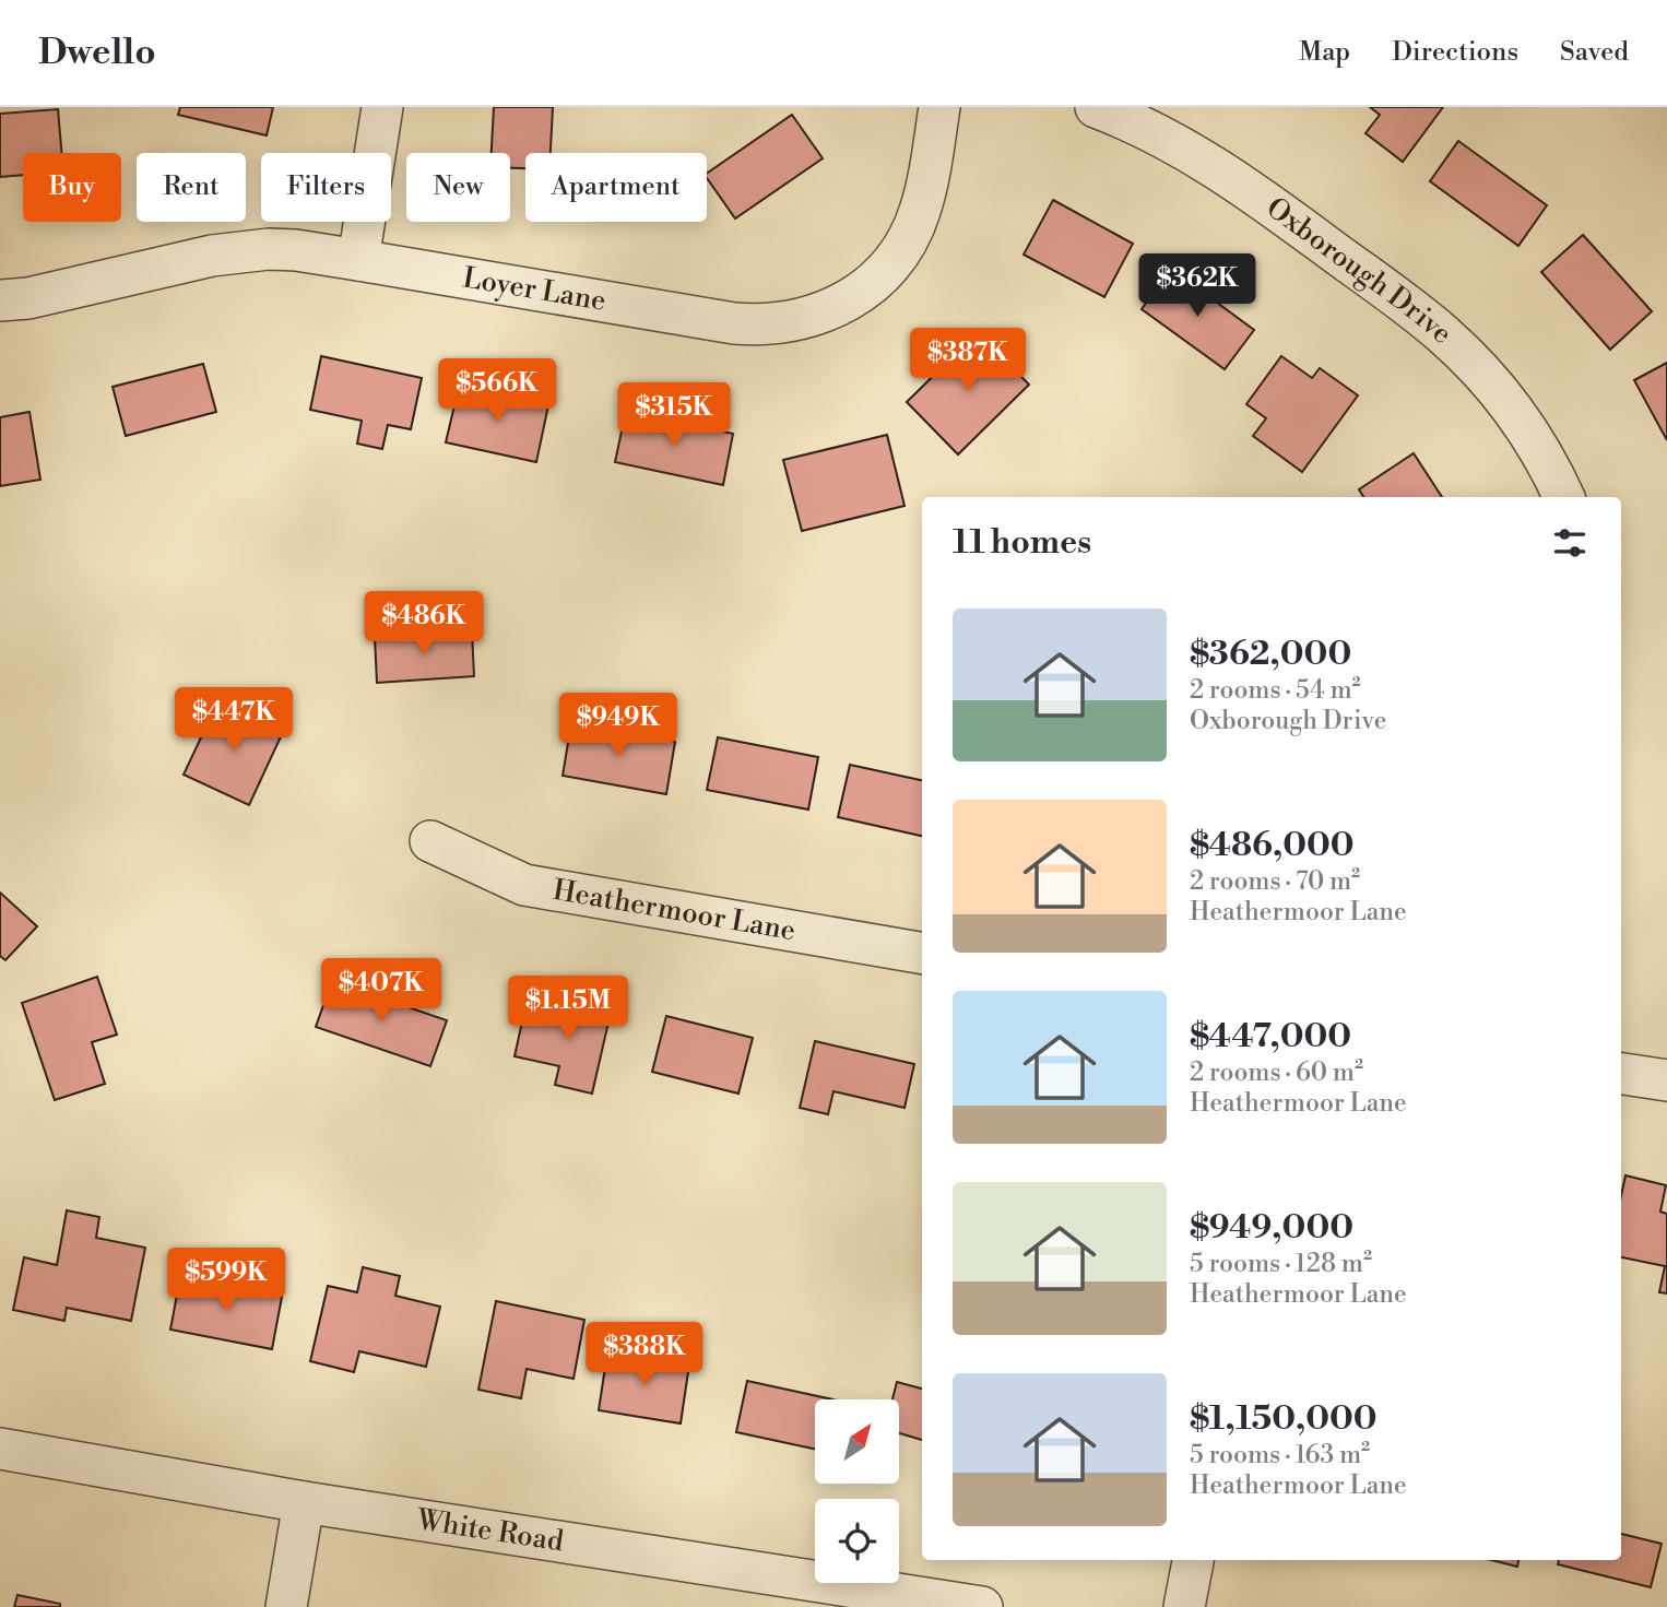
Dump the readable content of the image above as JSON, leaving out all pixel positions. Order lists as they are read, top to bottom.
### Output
{
  "streets": {
    "street": [
      "Oxborough Drive",
      "Loyer Lane",
      "Heathermoor Lane",
      "White Road"
    ]
  },
  "north": "top right",
  "page": {
    "header": "Dwello",
    "nav": ["Map", "Directions", "Saved"],
    "chip": [
      "Buy",
      "Rent",
      "Filters",
      "New",
      "Apartment"
    ],
    "price": [
      "$362K",
      "$387K",
      "$566K",
      "$315K",
      "$486K",
      "$447K",
      "$949K",
      "$407K",
      "$1.15M",
      "$599K",
      "$388K"
    ],
    "heading": "11 homes",
    "list": [
      {
        "name": "$362,000",
        "note": "2 rooms · 54 m² · Oxborough Drive"
      },
      {
        "name": "$486,000",
        "note": "2 rooms · 70 m² · Heathermoor Lane"
      },
      {
        "name": "$447,000",
        "note": "2 rooms · 60 m² · Heathermoor Lane"
      },
      {
        "name": "$949,000",
        "note": "5 rooms · 128 m² · Heathermoor Lane"
      },
      {
        "name": "$1,150,000",
        "note": "5 rooms · 163 m² · Heathermoor Lane"
      }
    ]
  }
}
